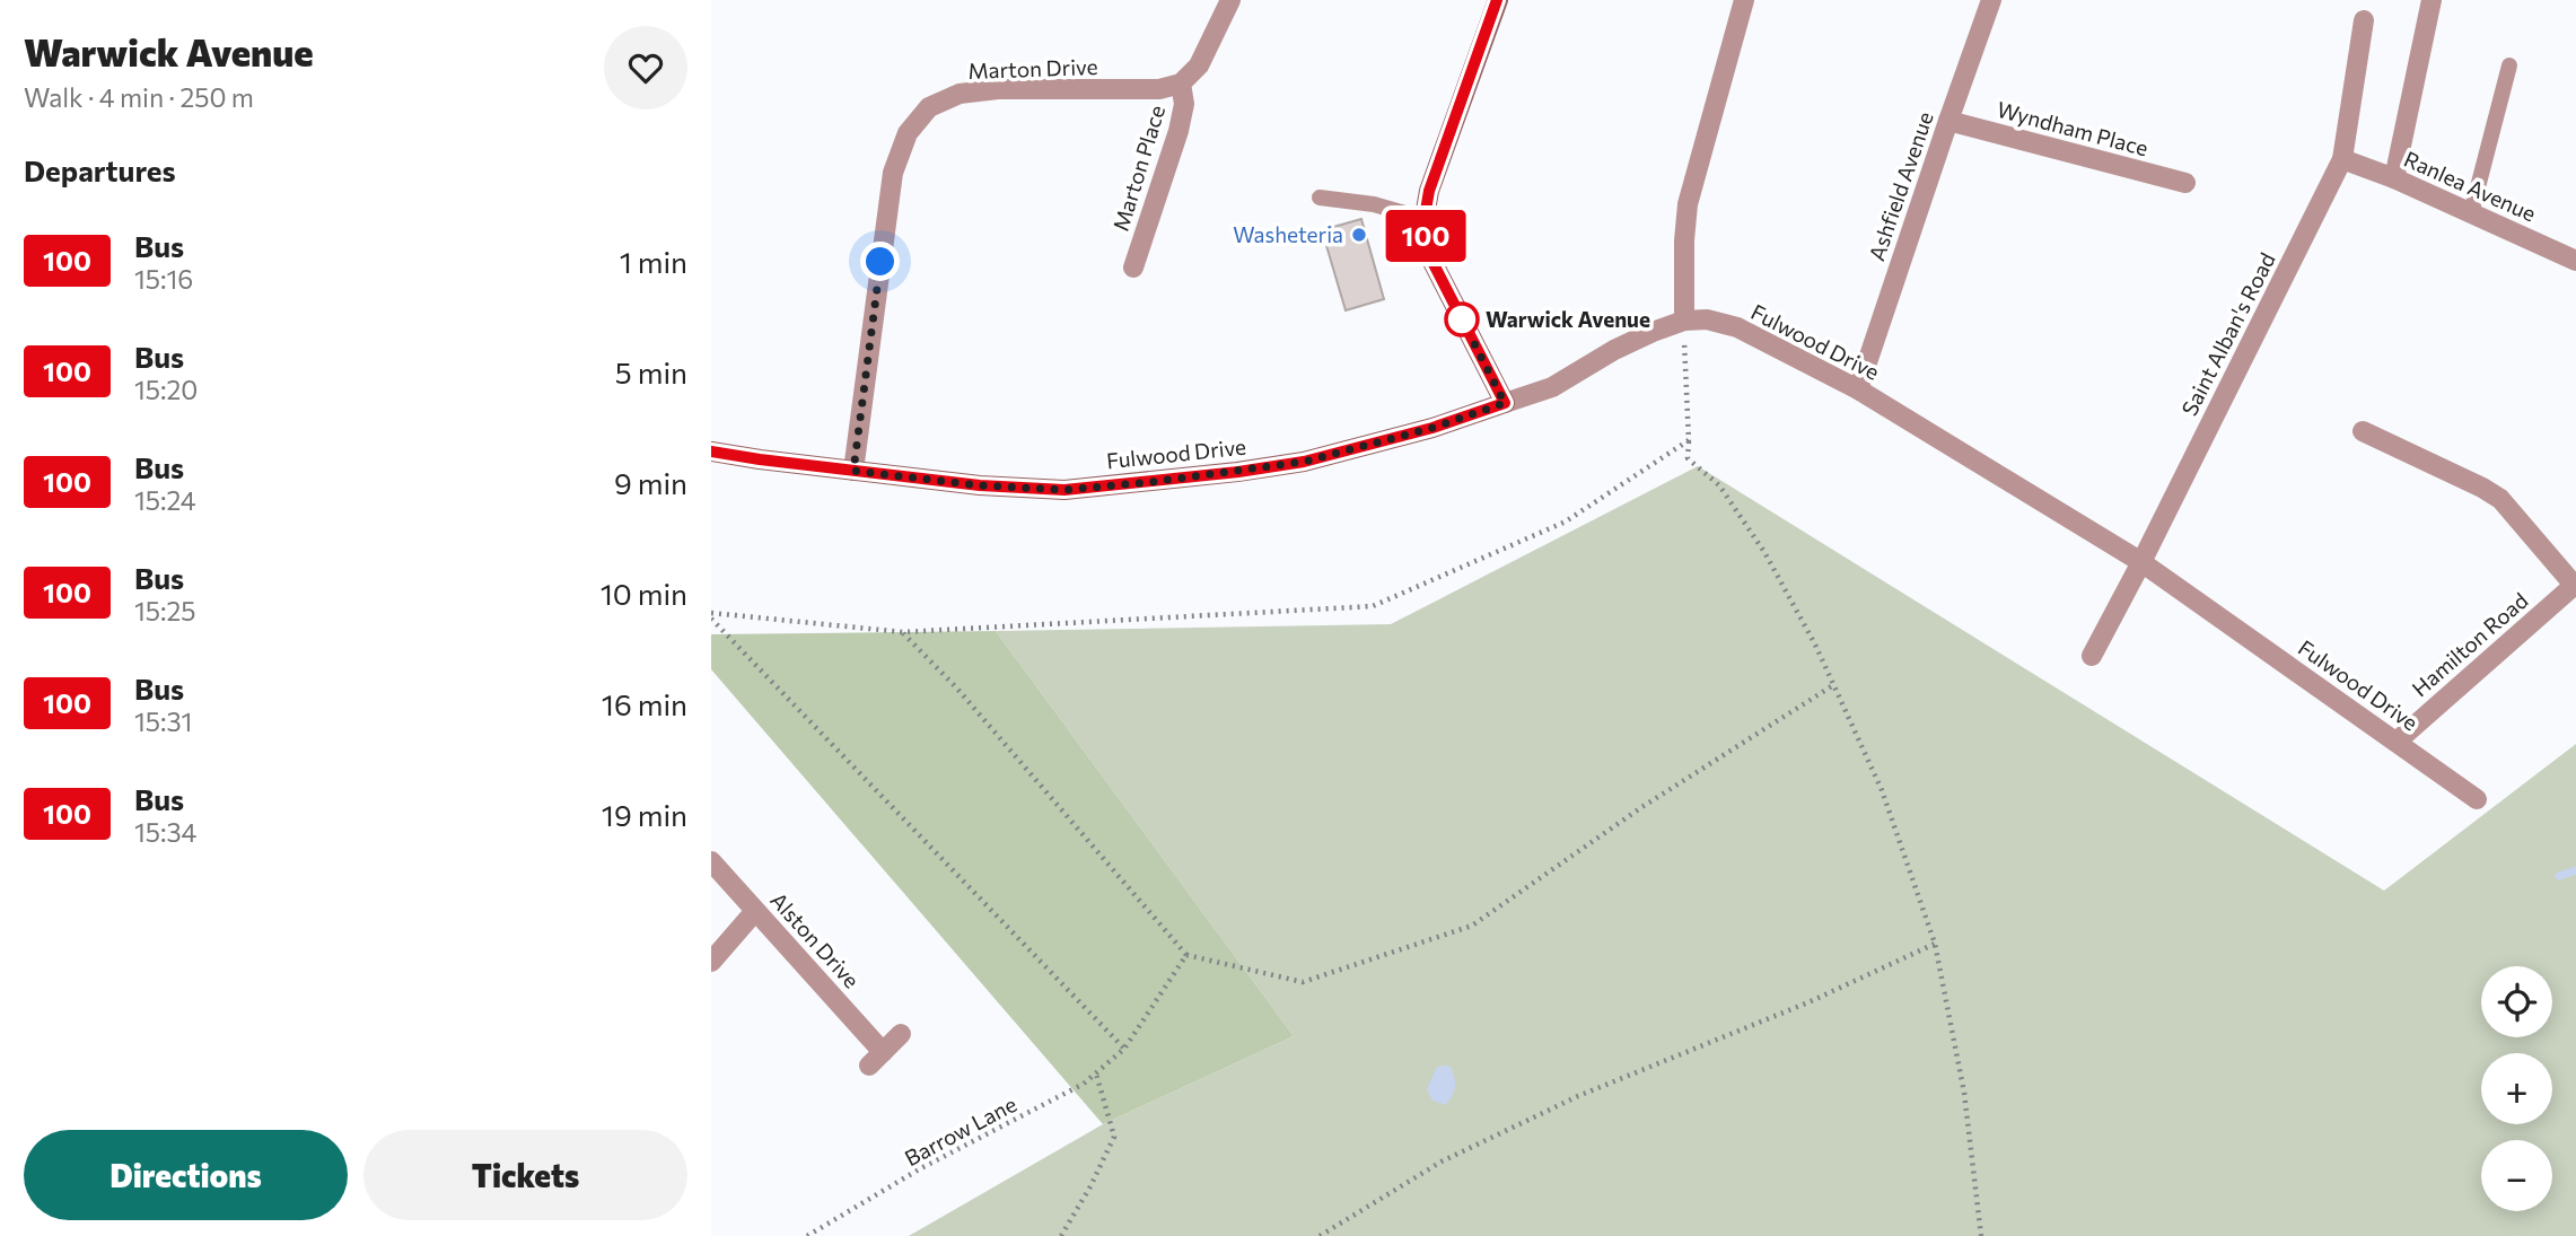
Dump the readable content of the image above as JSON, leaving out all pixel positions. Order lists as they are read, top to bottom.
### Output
{
  "streets": {
    "street": [
      "Marton Drive",
      "Wyndham Place",
      "Marton Place",
      "Ashfield Avenue",
      "Ranlea Avenue",
      "Saint Alban's Road",
      "Fulwood Drive",
      "Hamilton Road",
      "Alston Drive"
    ],
    "path": ["Barrow Lane"]
  },
  "crossings": [
    ["Marton Drive", "Marton Place"],
    ["Marton Drive", "Fulwood Drive"],
    ["Wyndham Place", "Ashfield Avenue"],
    ["Ashfield Avenue", "Fulwood Drive"],
    ["Ranlea Avenue", "Saint Alban's Road"],
    ["Saint Alban's Road", "Fulwood Drive"],
    ["Fulwood Drive", "Hamilton Road"]
  ],
  "places": ["Washeteria", "Warwick Avenue"],
  "lines": ["bus line 100"],
  "page": {
    "heading": [
      ["Warwick Avenue", "Walk · 4 min · 250 m"],
      "Departures"
    ],
    "on_map": "100",
    "list": [
      {
        "mark": "100",
        "name": "Bus",
        "note": "15:16",
        "value": "1 min"
      },
      {
        "mark": "100",
        "name": "Bus",
        "note": "15:20",
        "value": "5 min"
      },
      {
        "mark": "100",
        "name": "Bus",
        "note": "15:24",
        "value": "9 min"
      },
      {
        "mark": "100",
        "name": "Bus",
        "note": "15:25",
        "value": "10 min"
      },
      {
        "mark": "100",
        "name": "Bus",
        "note": "15:31",
        "value": "16 min"
      },
      {
        "mark": "100",
        "name": "Bus",
        "note": "15:34",
        "value": "19 min"
      }
    ],
    "map_buttons": ["+", "−"],
    "buttons": ["Directions", "Tickets"]
  }
}
